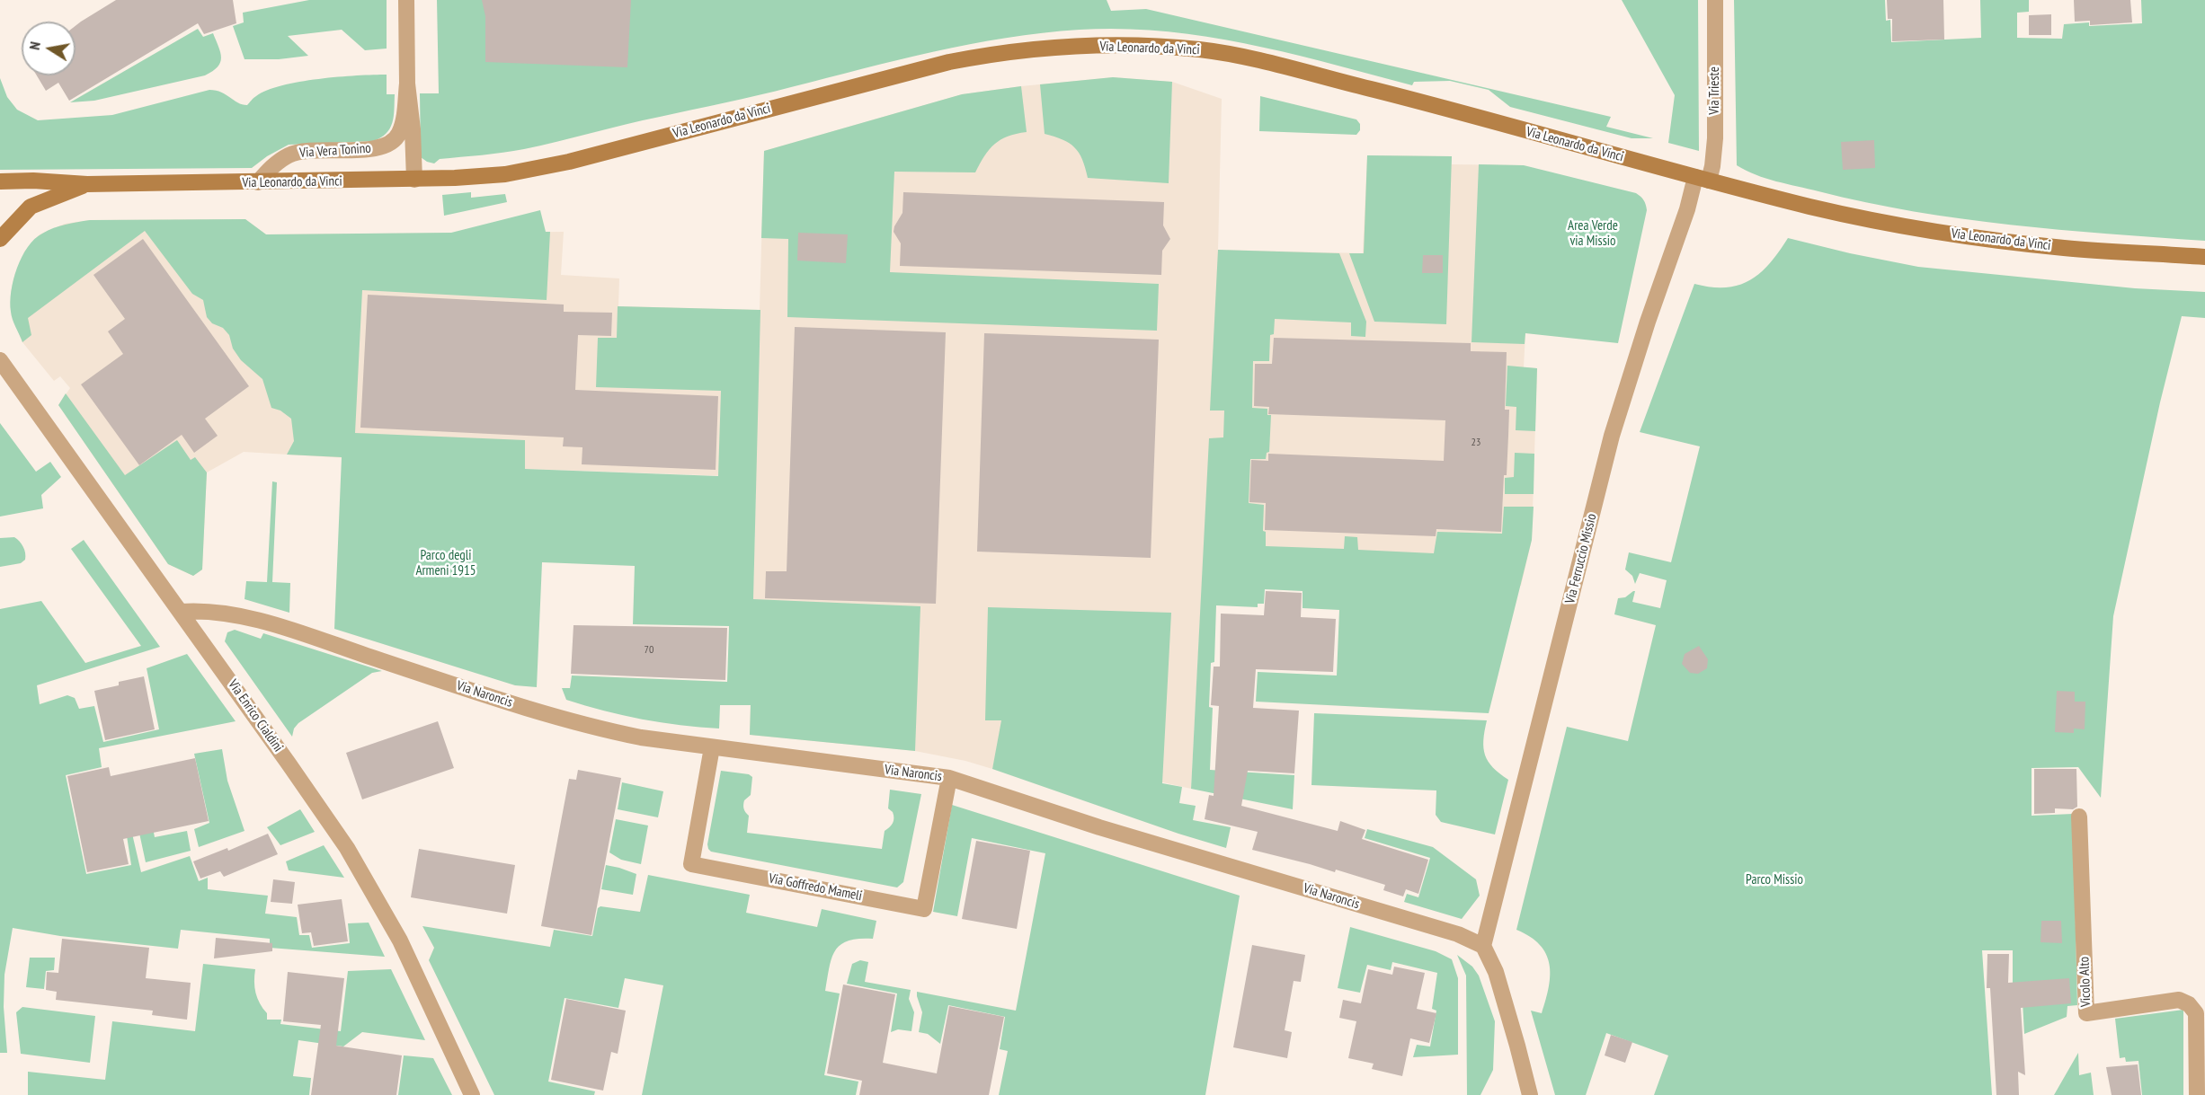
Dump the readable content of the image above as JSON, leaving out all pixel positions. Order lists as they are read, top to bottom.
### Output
{
  "streets": {
    "street": [
      "Via Leonardo da Vinci",
      "Via Trieste",
      "Via Vera Tonino",
      "Via Ferruccio Missio",
      "Via Naroncis",
      "Via Enrico Cialdini",
      "Via Goffredo Mameli",
      "Vicolo Alto"
    ]
  },
  "crossings": [
    ["Via Leonardo da Vinci", "Via Trieste"],
    ["Via Leonardo da Vinci", "Via Vera Tonino"],
    ["Via Leonardo da Vinci", "Via Ferruccio Missio"],
    ["Via Trieste", "Via Ferruccio Missio"],
    ["Via Ferruccio Missio", "Via Naroncis"],
    ["Via Naroncis", "Via Enrico Cialdini"],
    ["Via Naroncis", "Via Goffredo Mameli"]
  ],
  "parks": ["Area Verde via Missio", "Parco degli Armeni 1915", "Parco Missio"],
  "house_numbers": ["23", "70"],
  "north": "left"
}
